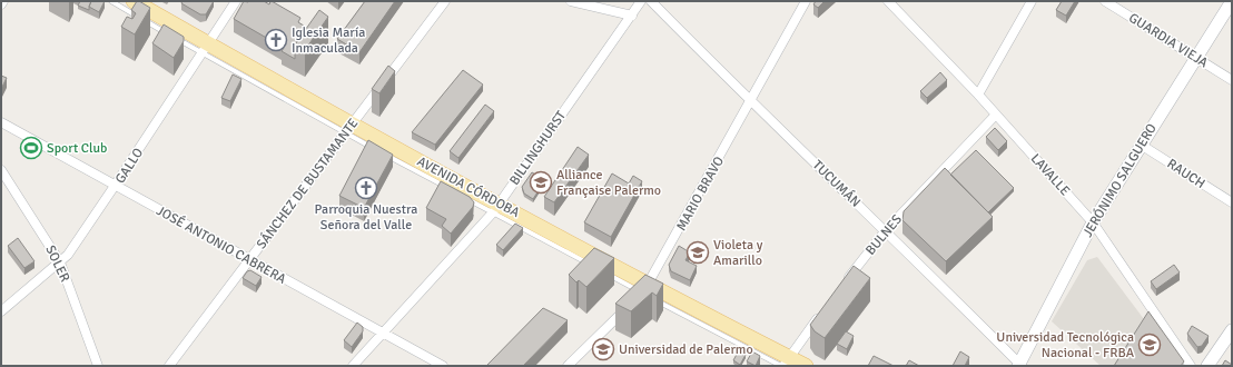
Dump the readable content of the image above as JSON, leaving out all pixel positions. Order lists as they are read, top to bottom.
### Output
{
  "streets": {
    "main road": ["AVENIDA CÓRDOBA"],
    "street": [
      "GUARDIA VIEJA",
      "BILLINGHURST",
      "GALLO",
      "RAUCH",
      "LAVALLE",
      "JERÓNIMO SALGUERO",
      "SÁNCHEZ DE BUSTAMANTE",
      "TUCUMÁN",
      "MARIO BRAVO",
      "BULNES",
      "JOSÉ ANTONIO CABRERA",
      "SOLER"
    ]
  },
  "crossings": [
    ["GUARDIA VIEJA", "JERÓNIMO SALGUERO"],
    ["BILLINGHURST", "AVENIDA CÓRDOBA"],
    ["BILLINGHURST", "JOSÉ ANTONIO CABRERA"],
    ["GALLO", "AVENIDA CÓRDOBA"],
    ["GALLO", "JOSÉ ANTONIO CABRERA"],
    ["GALLO", "SOLER"],
    ["RAUCH", "JERÓNIMO SALGUERO"],
    ["LAVALLE", "JERÓNIMO SALGUERO"],
    ["LAVALLE", "BULNES"],
    ["JERÓNIMO SALGUERO", "TUCUMÁN"],
    ["SÁNCHEZ DE BUSTAMANTE", "AVENIDA CÓRDOBA"],
    ["SÁNCHEZ DE BUSTAMANTE", "JOSÉ ANTONIO CABRERA"],
    ["TUCUMÁN", "MARIO BRAVO"],
    ["TUCUMÁN", "BULNES"],
    ["AVENIDA CÓRDOBA", "MARIO BRAVO"]
  ],
  "places": {
    "church": ["Iglesia María Inmaculada", "Parroquia Nuestra Señora del Valle"],
    "sports": ["Sport Club"],
    "school or university": [
      "Alliance Française Palermo",
      "Violeta y Amarillo",
      "Universidad Tecnológica Nacional - FRBA",
      "Universidad de Palermo"
    ]
  }
}
